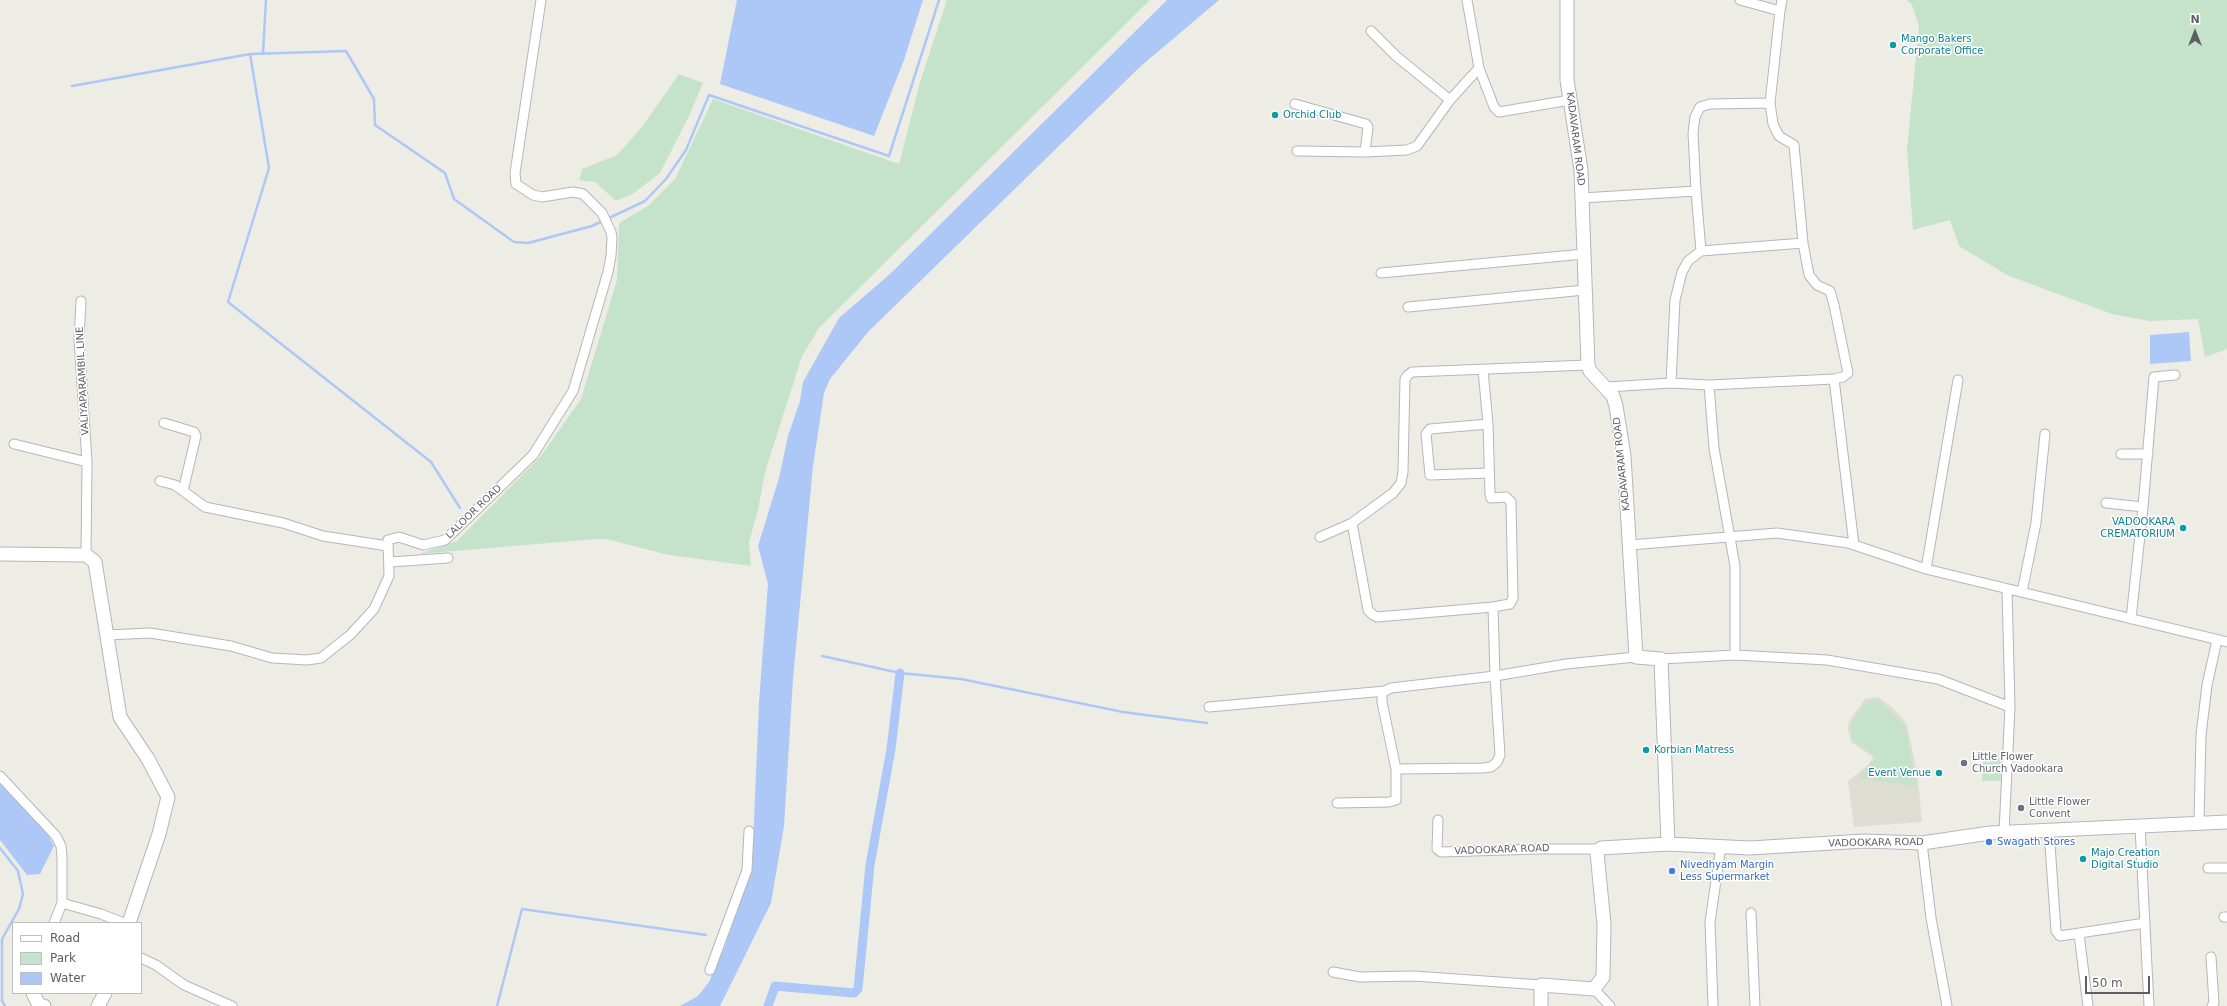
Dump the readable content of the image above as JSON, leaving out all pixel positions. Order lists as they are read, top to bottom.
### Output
{
  "streets": {
    "main road": ["KADAVARAM ROAD", "VADOOKARA ROAD"],
    "street": ["VALIYAPARAMBIL LINE", "LALOOR ROAD"]
  },
  "places": [
    "Mango Bakers Corporate Office",
    "Orchid Club",
    "VADOOKARA CREMATORIUM",
    "Korbian Matress",
    "Little Flower Church Vadookara",
    "Event Venue",
    "Little Flower Convent",
    "Swagath Stores",
    "Majo Creation Digital Studio",
    "Nivedhyam Margin Less Supermarket"
  ],
  "legend": ["Road", "Park", "Water"],
  "scale_bar": "50 m",
  "north": "top"
}
